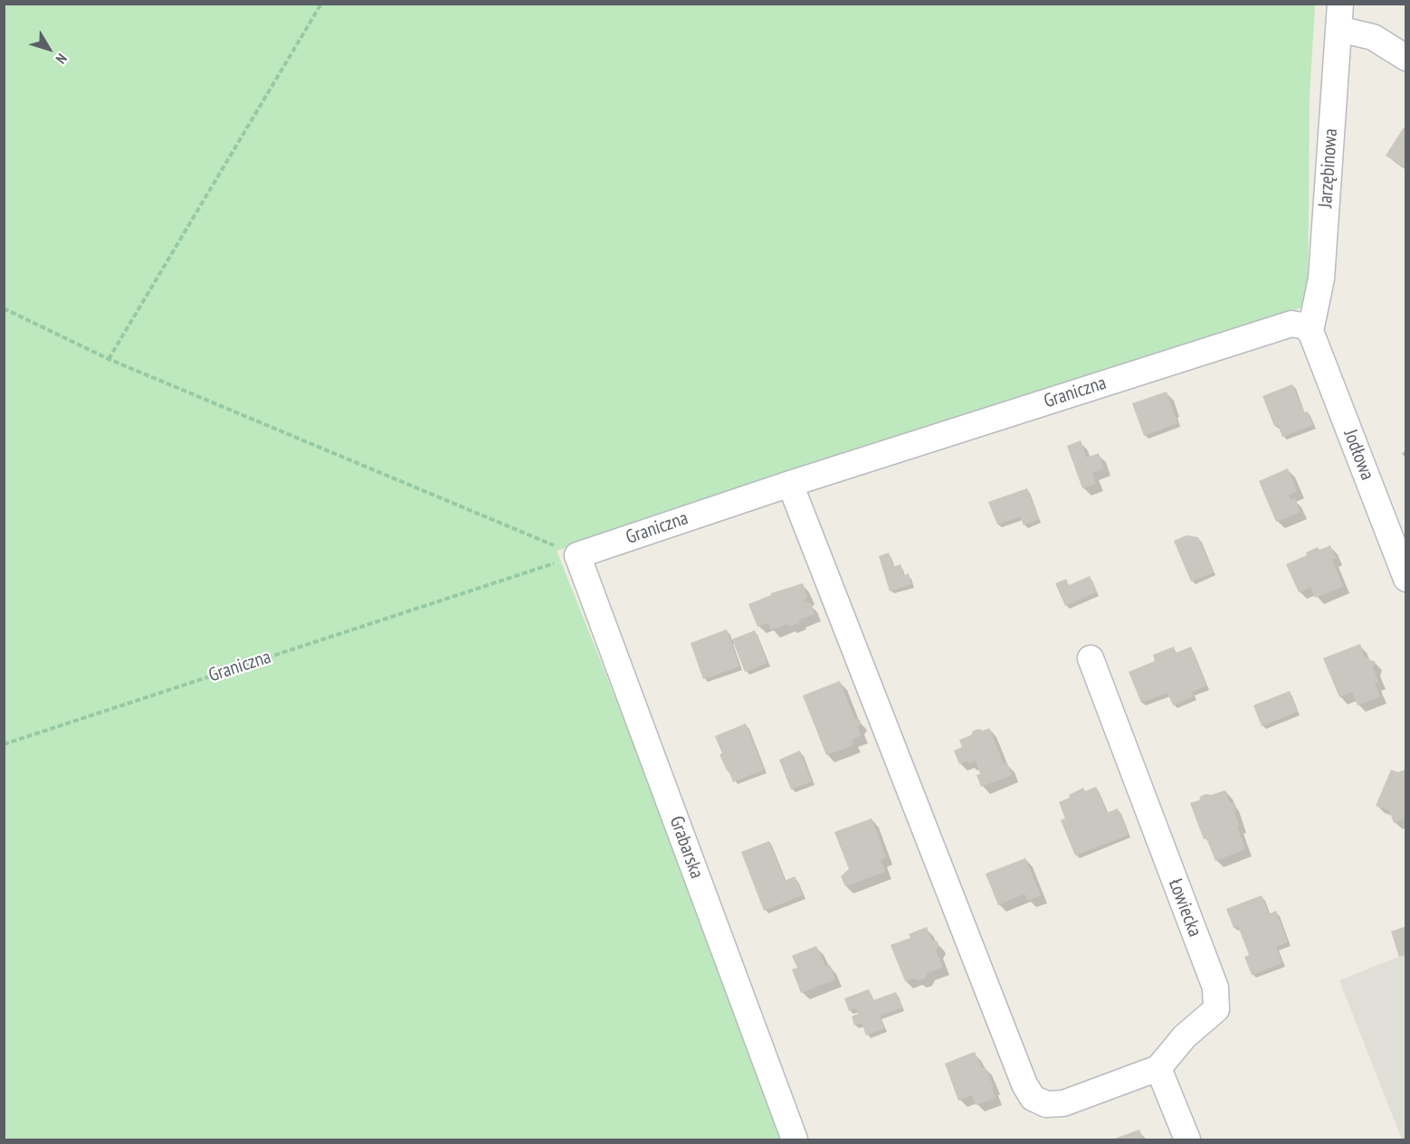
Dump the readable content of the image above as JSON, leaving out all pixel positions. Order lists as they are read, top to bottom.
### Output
{
  "streets": {
    "street": [
      "Jarzębinowa",
      "Graniczna",
      "Jodłowa",
      "Grabarska",
      "Łowiecka"
    ]
  },
  "crossings": [
    ["Jarzębinowa", "Graniczna"],
    ["Jarzębinowa", "Jodłowa"],
    ["Graniczna", "Jodłowa"],
    ["Graniczna", "Grabarska"]
  ],
  "north": "bottom right"
}
